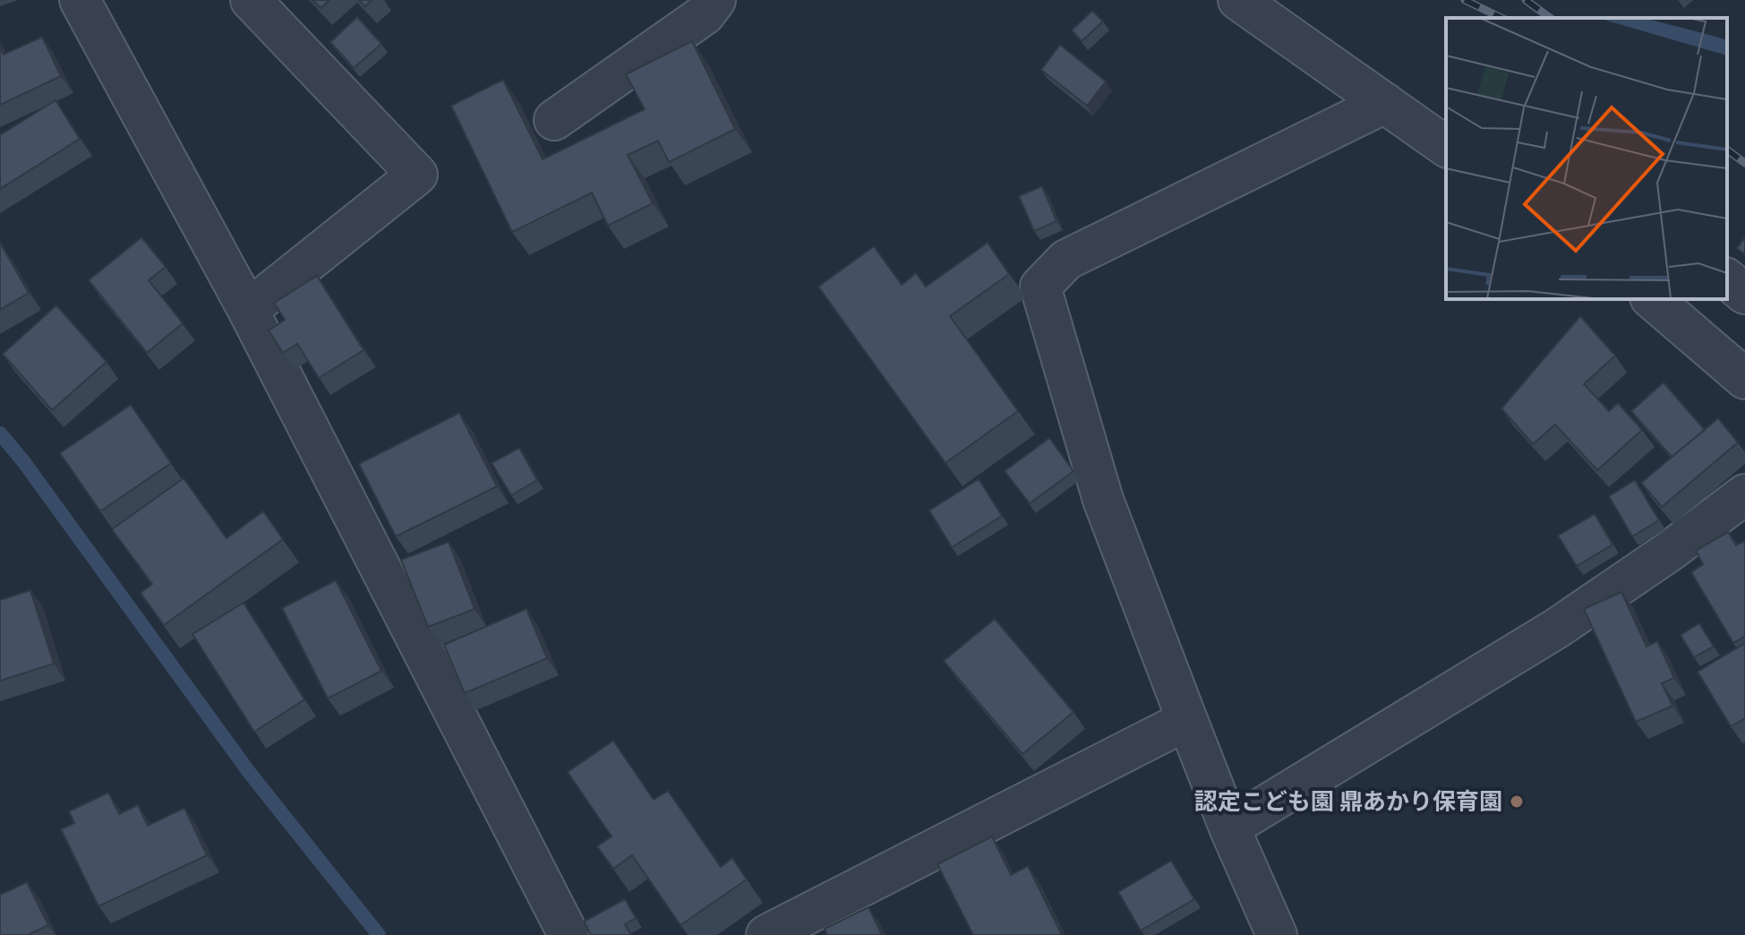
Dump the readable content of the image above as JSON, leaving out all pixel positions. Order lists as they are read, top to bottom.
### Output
{
  "places": ["認定こども園 鼎あかり保育園"]
}
